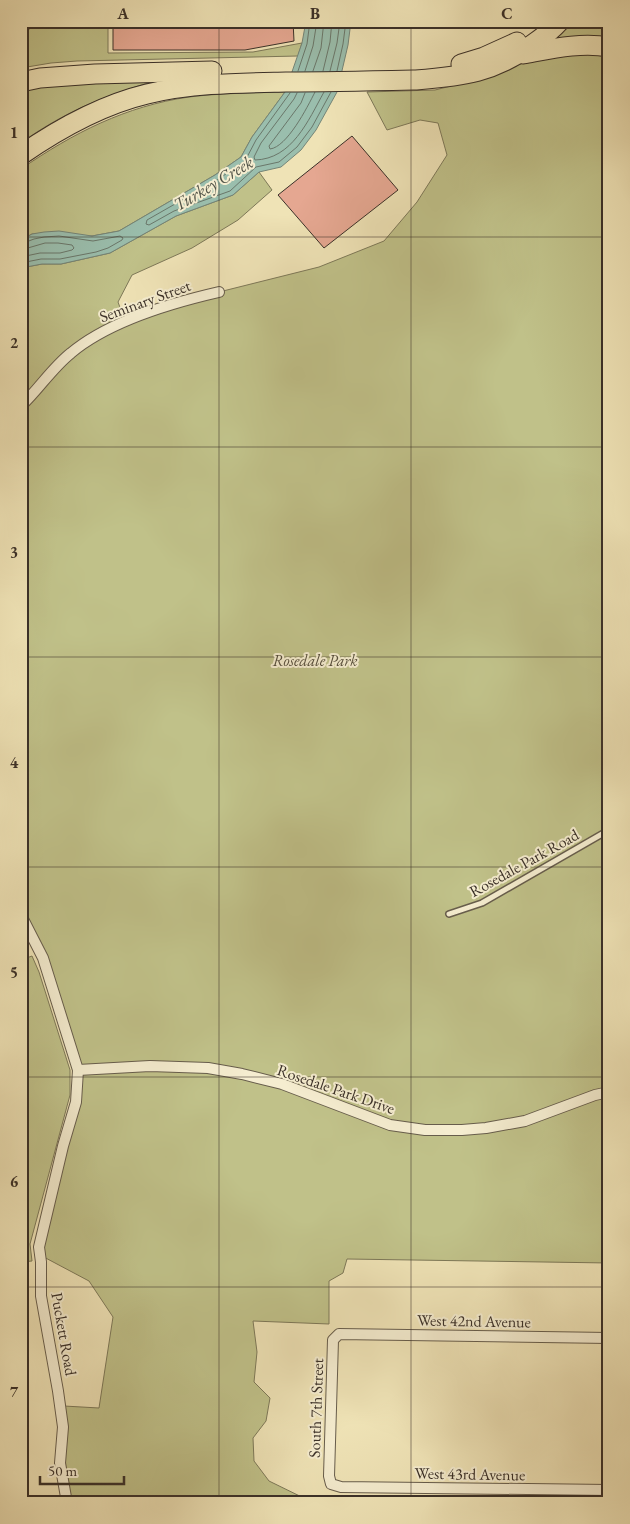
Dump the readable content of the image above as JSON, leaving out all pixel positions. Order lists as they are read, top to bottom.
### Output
{
  "streets": {
    "street": [
      "Seminary Street",
      "Rosedale Park Drive",
      "West 42nd Avenue",
      "Puckett Road",
      "South 7th Street",
      "West 43rd Avenue"
    ],
    "lane": ["Rosedale Park Road"]
  },
  "crossings": [
    ["Rosedale Park Drive", "Puckett Road"],
    ["West 42nd Avenue", "South 7th Street"],
    ["South 7th Street", "West 43rd Avenue"]
  ],
  "water": ["Turkey Creek"],
  "parks": ["Rosedale Park"],
  "scale_bar": "50 m",
  "grid": {
    "columns": ["A", "B", "C"],
    "rows": [
      "1",
      "2",
      "3",
      "4",
      "5",
      "6",
      "7"
    ]
  }
}
